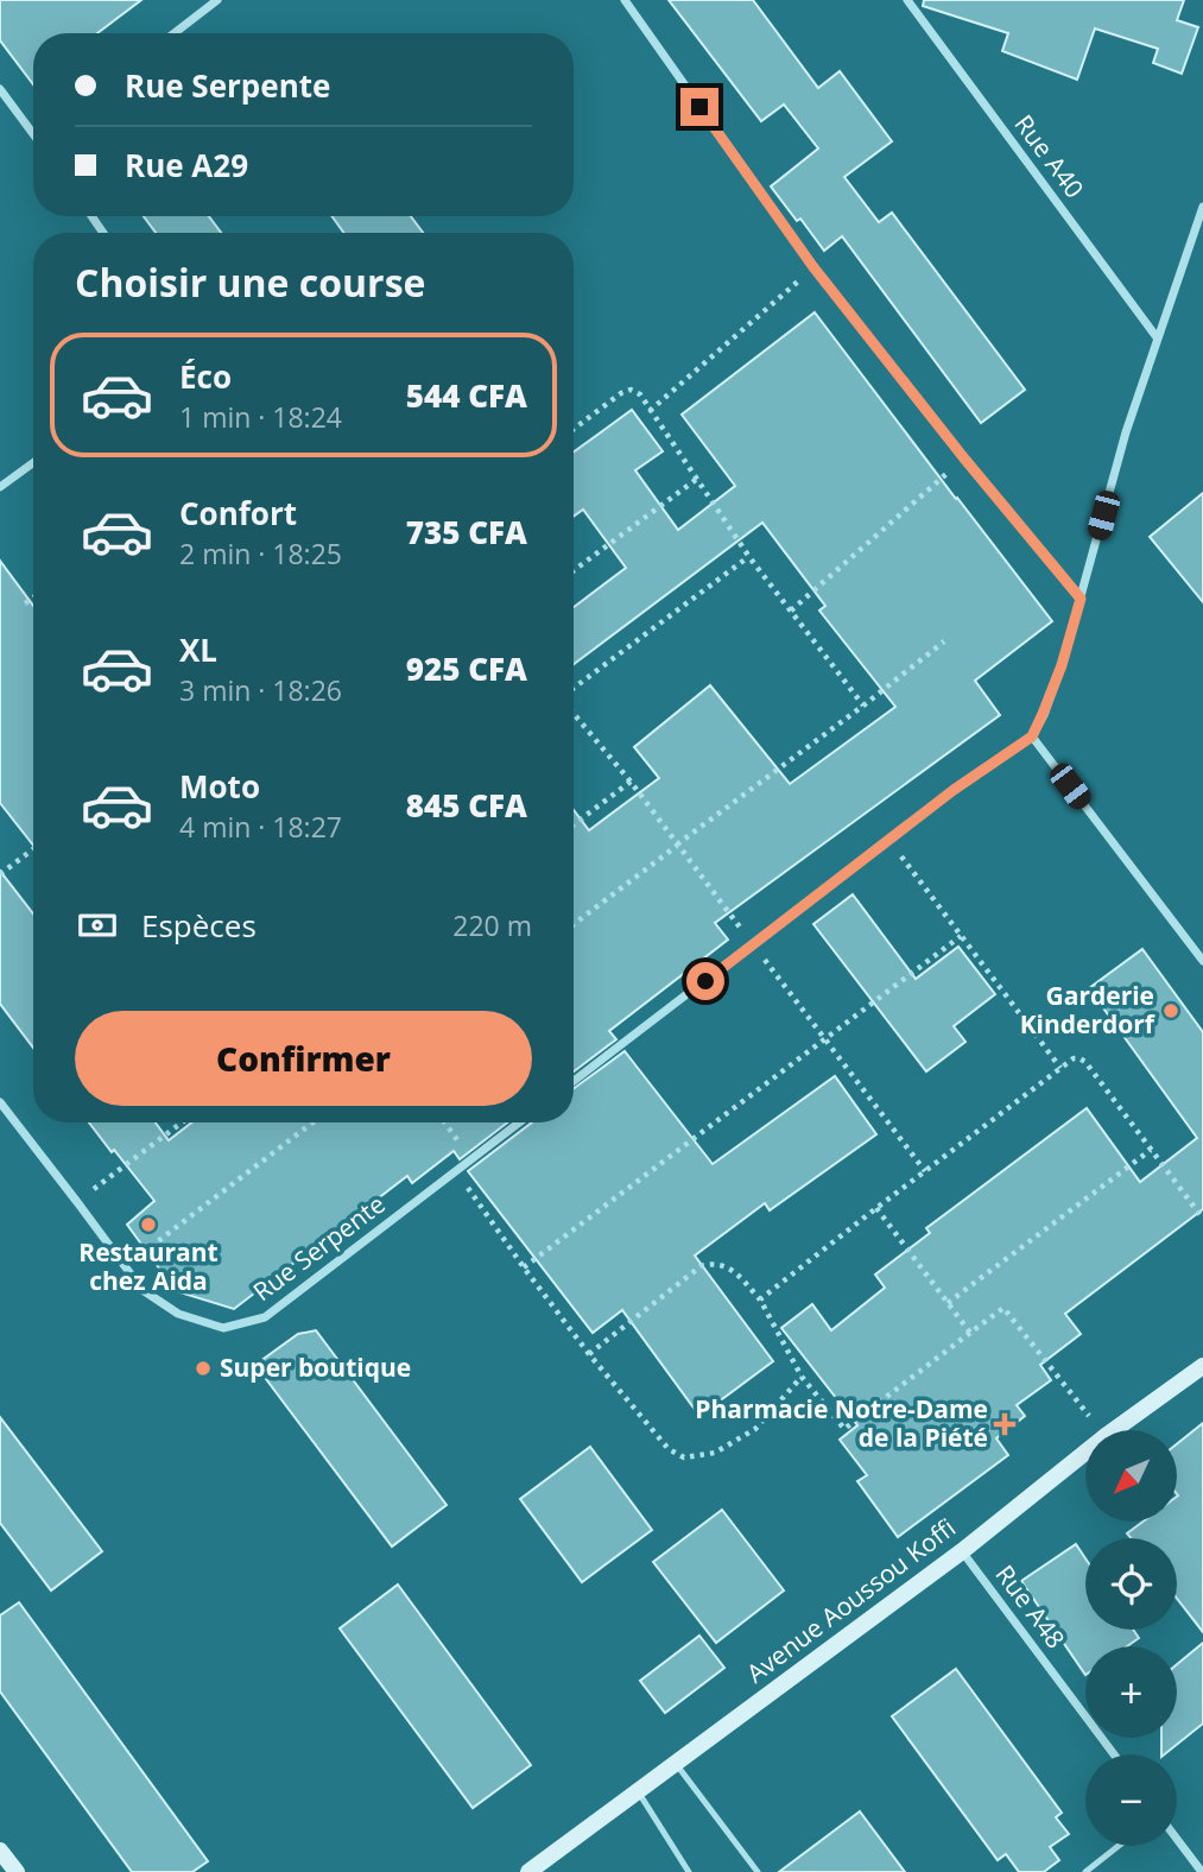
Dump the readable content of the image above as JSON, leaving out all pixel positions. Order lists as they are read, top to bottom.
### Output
{
  "streets": {
    "street": [
      "Rue A40",
      "Rue Serpente",
      "Avenue Aoussou Koffi",
      "Rue A48"
    ]
  },
  "crossings": [
    ["Avenue Aoussou Koffi", "Rue A48"]
  ],
  "places": {
    "other": ["Garderie Kinderdorf", "Restaurant chez Aida", "Super boutique"],
    "health": ["Pharmacie Notre-Dame de la Piété"]
  },
  "north": "bottom left",
  "page": {
    "banner": ["Rue Serpente", "Rue A29"],
    "heading": "Choisir une course",
    "list": [
      {
        "name": "Éco",
        "note": "1 min · 18:24",
        "value": "544 CFA"
      },
      {
        "name": "Confort",
        "note": "2 min · 18:25",
        "value": "735 CFA"
      },
      {
        "name": "XL",
        "note": "3 min · 18:26",
        "value": "925 CFA"
      },
      {
        "name": "Moto",
        "note": "4 min · 18:27",
        "value": "845 CFA"
      }
    ],
    "pay": ["Espèces", "220 m"],
    "buttons": "Confirmer",
    "map_buttons": ["+", "−"]
  }
}
